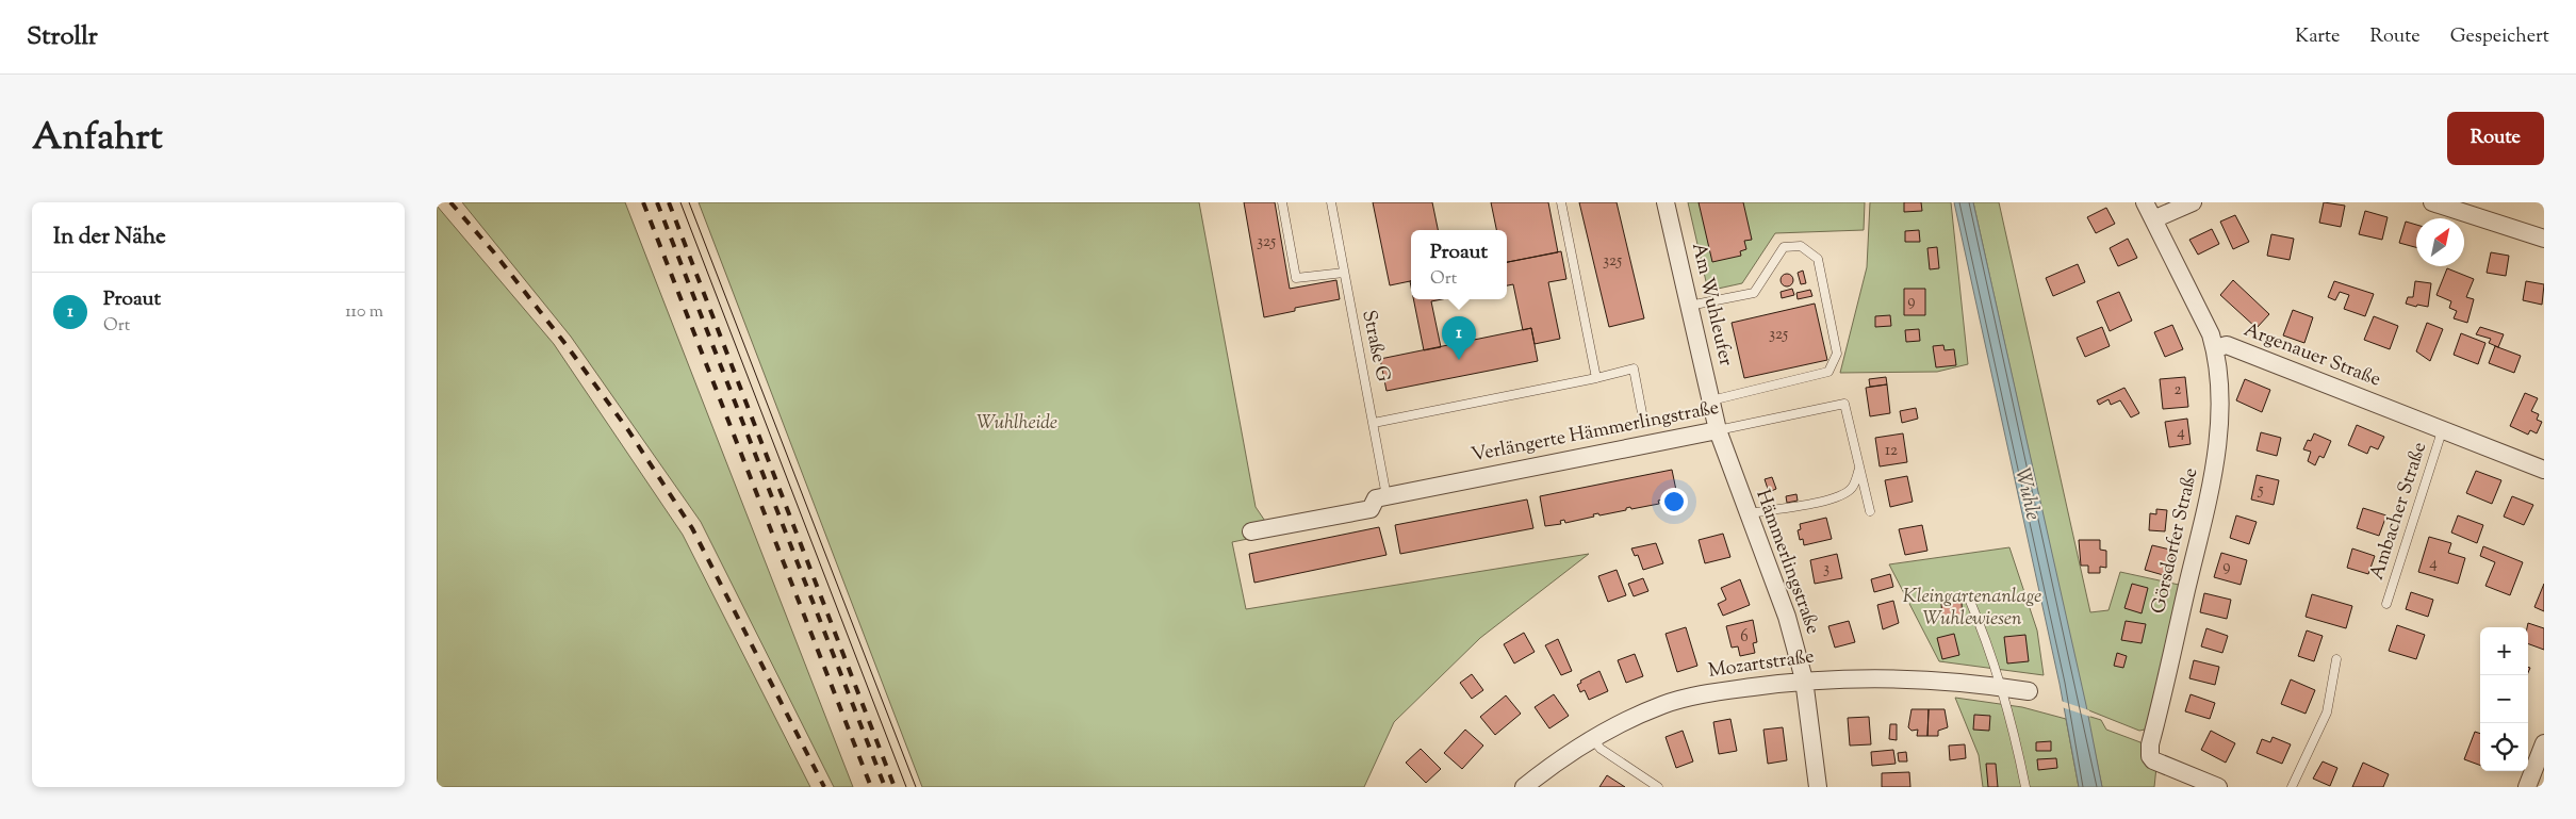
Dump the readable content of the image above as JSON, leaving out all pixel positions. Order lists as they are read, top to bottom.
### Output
{
  "streets": {
    "street": [
      "Am Wuhleufer",
      "Argenauer Straße",
      "Verlängerte Hämmerlingstraße",
      "Görsdorfer Straße",
      "Hämmerlingstraße",
      "Mozartstraße"
    ],
    "lane": ["Straße G", "Ambacher Straße"]
  },
  "crossings": [
    ["Am Wuhleufer", "Verlängerte Hämmerlingstraße"],
    ["Am Wuhleufer", "Hämmerlingstraße"],
    ["Straße G", "Verlängerte Hämmerlingstraße"],
    ["Argenauer Straße", "Ambacher Straße"],
    ["Argenauer Straße", "Görsdorfer Straße"],
    ["Verlängerte Hämmerlingstraße", "Hämmerlingstraße"],
    ["Hämmerlingstraße", "Mozartstraße"]
  ],
  "water": ["Wuhle"],
  "parks": ["Wuhlheide", "Kleingartenanlage Wuhlewiesen"],
  "house_numbers": [
    "325",
    "325",
    "9",
    "325",
    "2",
    "4",
    "12",
    "5",
    "4",
    "9",
    "3",
    "6"
  ],
  "north": "top right",
  "page": {
    "header": "Strollr",
    "nav": ["Karte", "Route", "Gespeichert"],
    "title": "Anfahrt",
    "buttons": "Route",
    "heading": "In der Nähe",
    "popup": ["Proaut", "Ort"],
    "list": [
      {
        "mark": "1",
        "name": "Proaut",
        "note": "Ort",
        "value": "110 m"
      }
    ],
    "pins": "1",
    "map_buttons": ["+", "−"]
  }
}
